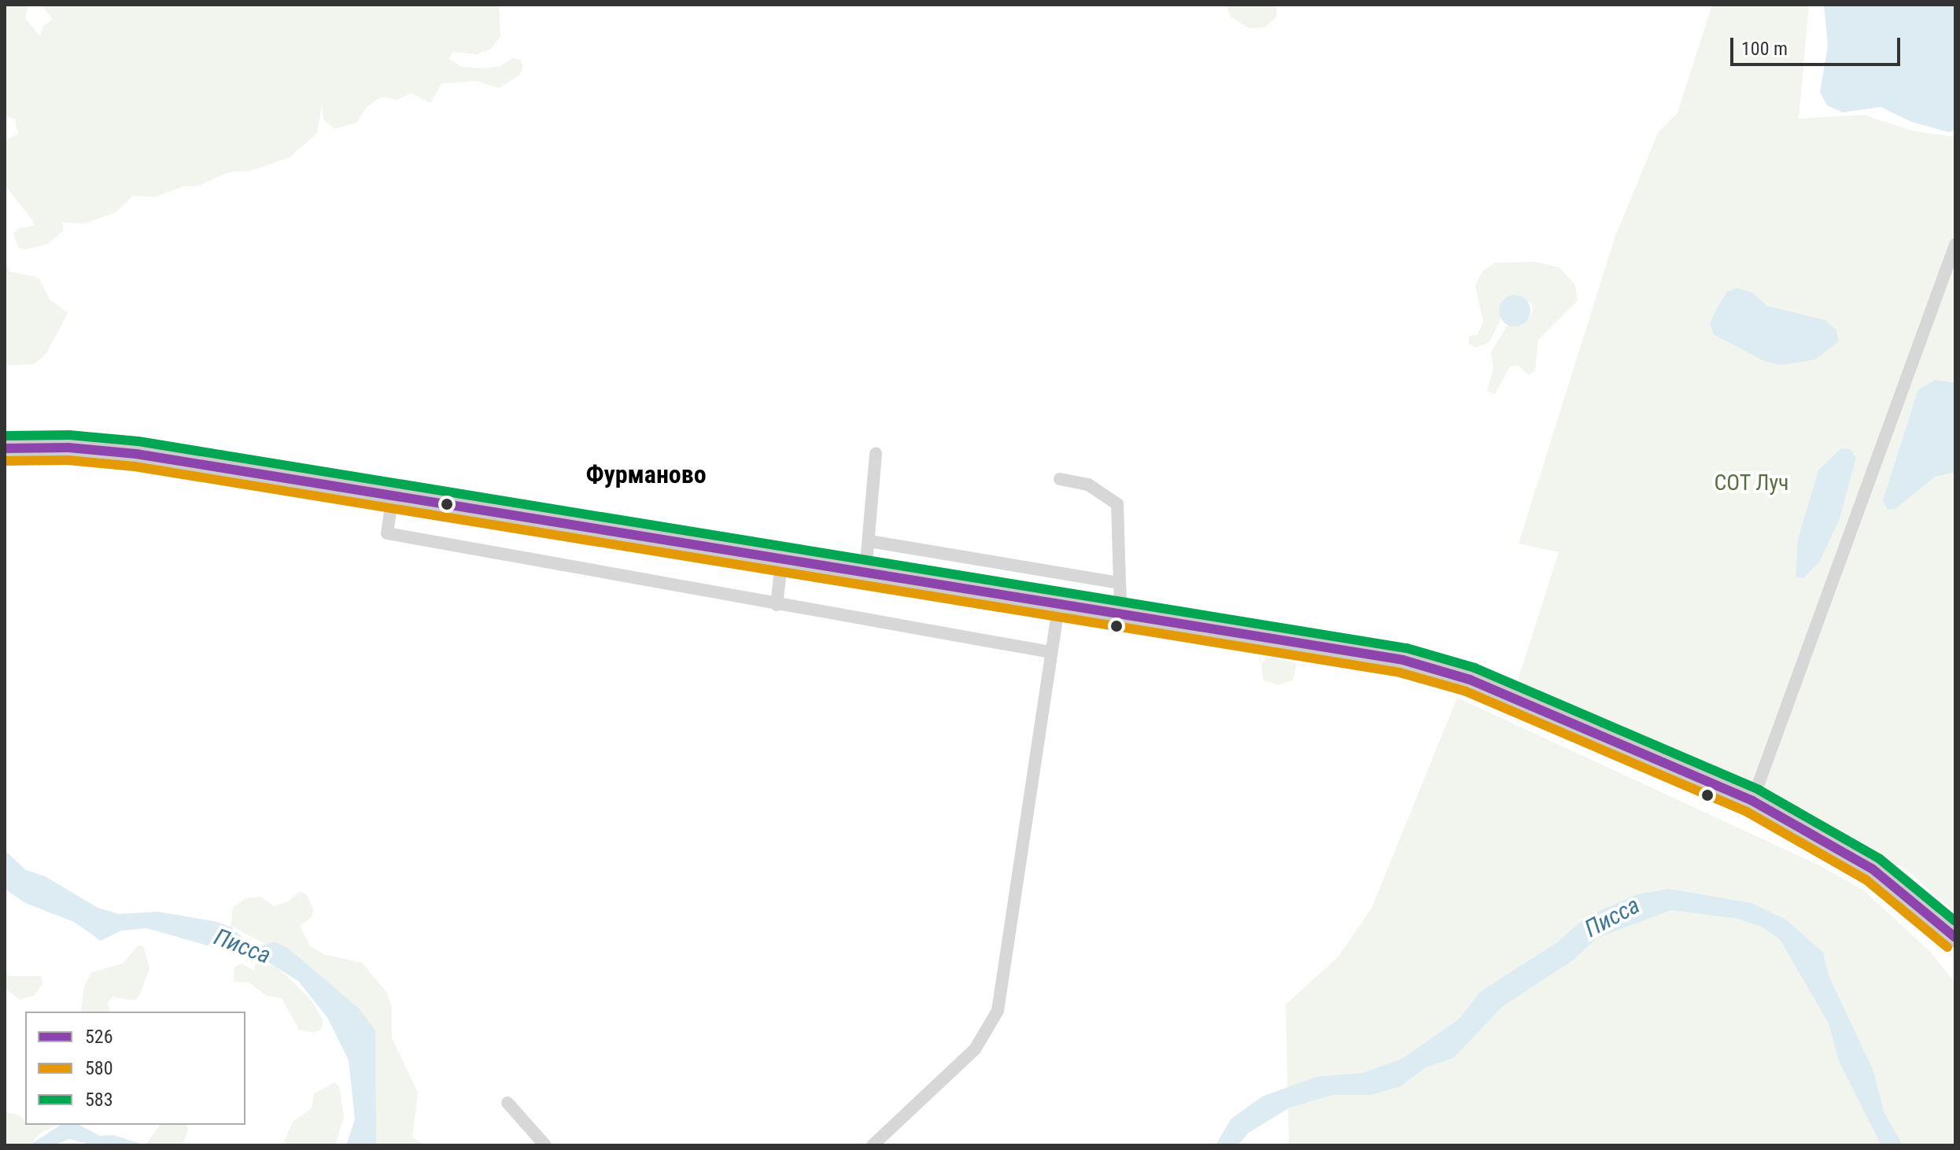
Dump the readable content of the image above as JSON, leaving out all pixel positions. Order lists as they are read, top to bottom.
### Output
{
  "districts": ["Фурманово"],
  "water": ["Писса"],
  "parks": ["СОТ Луч"],
  "lines": ["transit line 583", "transit line 526", "transit line 580"],
  "legend": ["526", "580", "583"],
  "scale_bar": "100 m"
}
